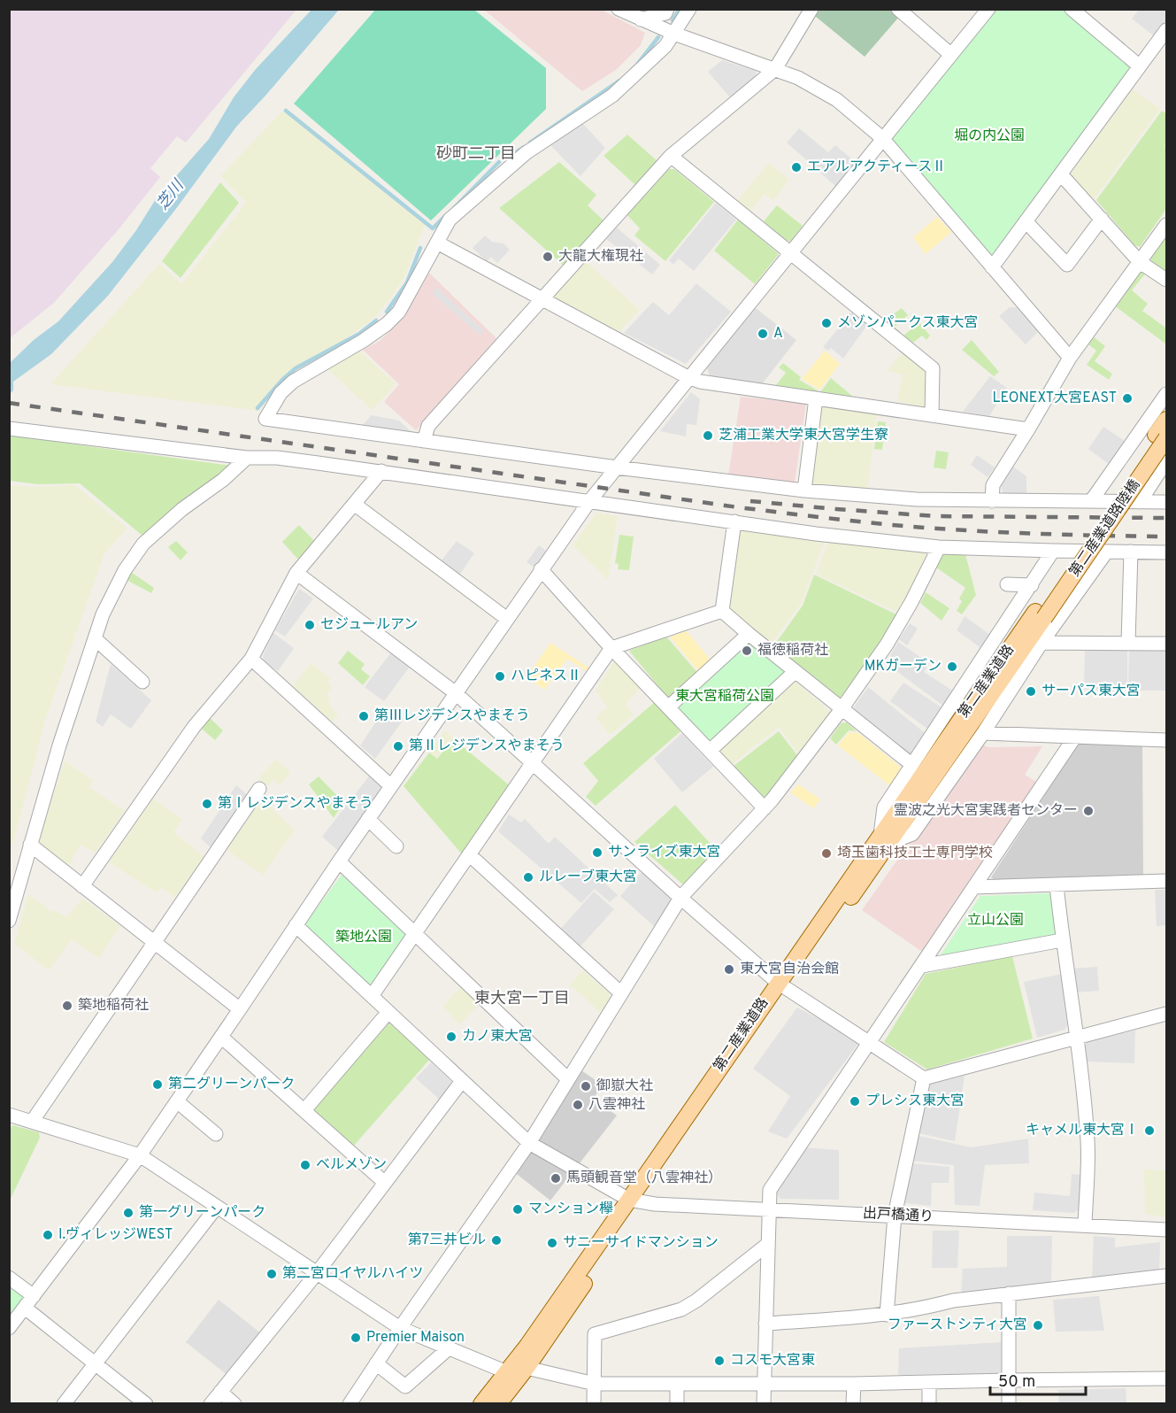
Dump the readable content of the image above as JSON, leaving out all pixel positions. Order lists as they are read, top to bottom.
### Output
{
  "streets": {
    "main road": ["第二産業道路陸橋", "第二産業道路"],
    "street": ["出戸橋通り"]
  },
  "crossings": [
    ["第二産業道路陸橋", "第二産業道路"],
    ["第二産業道路", "出戸橋通り"]
  ],
  "districts": ["砂町二丁目", "東大宮一丁目"],
  "water": ["芝川"],
  "parks": [
    "堀の内公園",
    "東大宮稲荷公園",
    "立山公園",
    "築地公園"
  ],
  "places": [
    "エアルアクティースⅡ",
    "大龍大権現社",
    "メゾンパークス東大宮",
    "A",
    "LEONEXT大宮EAST",
    "芝浦工業大学東大宮学生寮",
    "セジュールアン",
    "福徳稲荷社",
    "MKガーデン",
    "ハピネスⅡ",
    "サーパス東大宮",
    "第Ⅲレジデンスやまそう",
    "第Ⅱレジデンスやまそう",
    "第Ⅰレジデンスやまそう",
    "霊波之光大宮実践者センター",
    "サンライズ東大宮",
    "埼玉歯科技工士専門学校",
    "ルレーブ東大宮",
    "東大宮自治会館",
    "築地稲荷社",
    "カノ東大宮",
    "第二グリーンパーク",
    "御嶽大社",
    "プレシス東大宮",
    "八雲神社",
    "キャメル東大宮Ⅰ",
    "ベルメゾン",
    "馬頭観音堂（八雲神社）",
    "マンション欅",
    "第一グリーンパーク",
    "I.ヴィレッジWEST",
    "第7三井ビル",
    "サニーサイドマンション",
    "第二宮ロイヤルハイツ",
    "ファーストシティ大宮",
    "Premier Maison",
    "コスモ大宮東"
  ],
  "scale_bar": "50 m"
}
